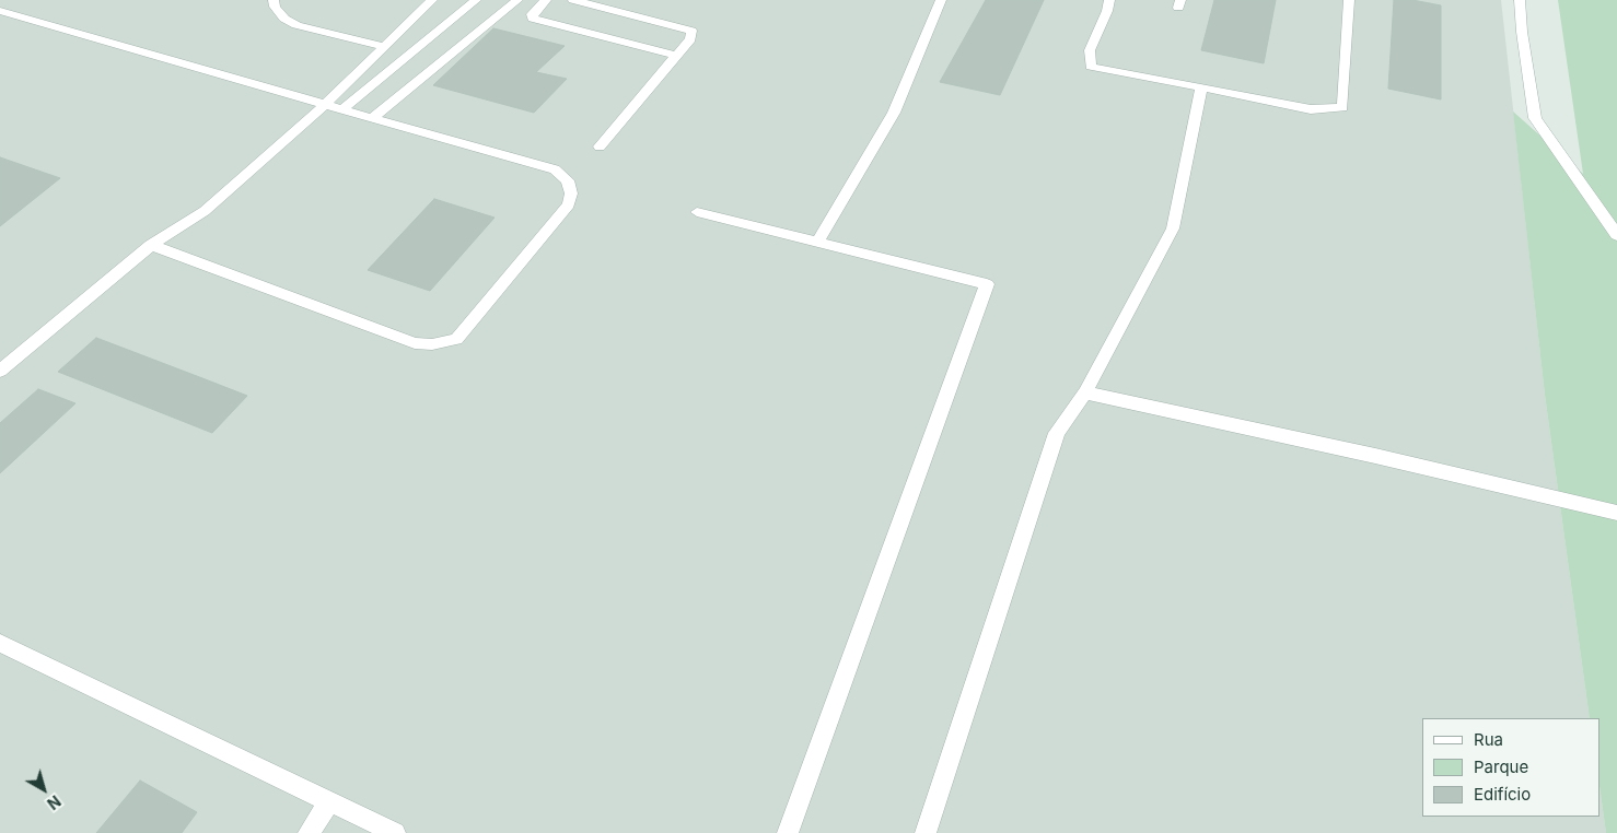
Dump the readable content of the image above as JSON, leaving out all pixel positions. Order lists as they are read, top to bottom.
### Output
{
  "legend": ["Rua", "Parque", "Edifício"],
  "north": "bottom right"
}
